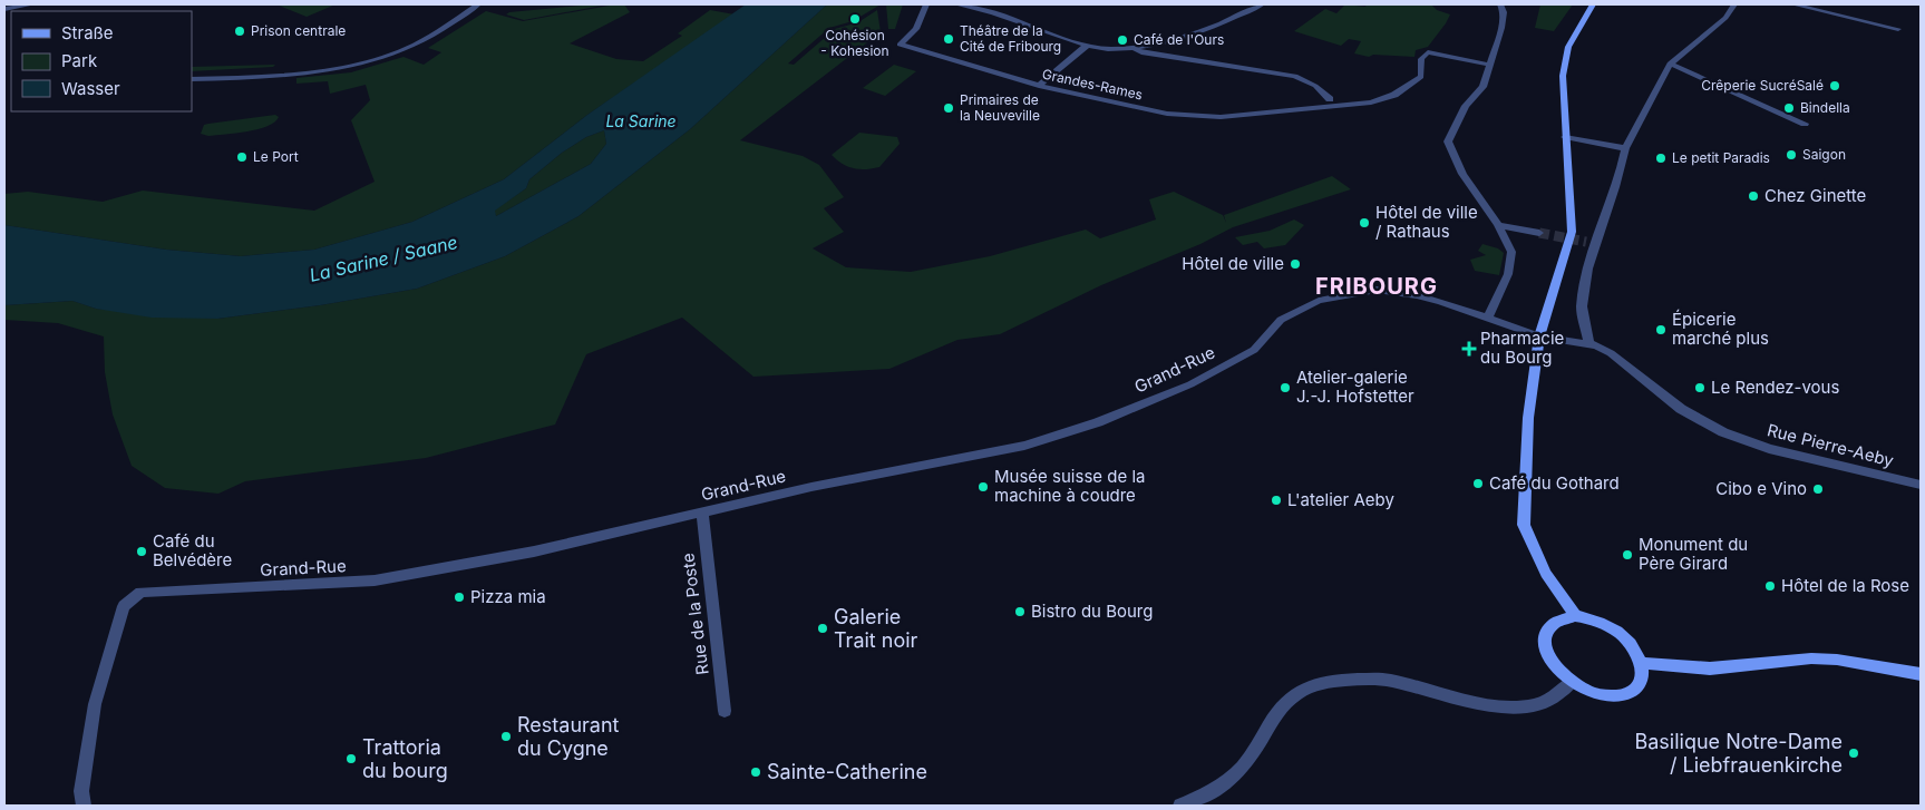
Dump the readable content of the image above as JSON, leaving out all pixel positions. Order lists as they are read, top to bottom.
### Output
{
  "streets": {
    "street": [
      "Grandes-Rames",
      "Grand-Rue",
      "Rue Pierre-Aeby",
      "Rue de la Poste"
    ]
  },
  "crossings": [
    ["Grand-Rue", "Rue Pierre-Aeby"],
    ["Grand-Rue", "Rue de la Poste"]
  ],
  "districts": ["FRIBOURG"],
  "water": ["La Sarine", "La Sarine / Saane"],
  "places": {
    "other": [
      "Cohésion - Kohesion",
      "Prison centrale",
      "Théâtre de la Cité de Fribourg",
      "Café de l'Ours",
      "Crêperie SucréSalé",
      "Primaires de la Neuveville",
      "Bindella",
      "Saigon",
      "Le Port",
      "Le petit Paradis",
      "Chez Ginette",
      "Hôtel de ville / Rathaus",
      "Hôtel de ville",
      "Épicerie marché plus",
      "Atelier-galerie J.-J. Hofstetter",
      "Le Rendez-vous",
      "Café du Gothard",
      "Musée suisse de la machine à coudre",
      "Cibo e Vino",
      "L'atelier Aeby",
      "Café du Belvédère",
      "Monument du Père Girard",
      "Hôtel de la Rose",
      "Pizza mia",
      "Bistro du Bourg",
      "Galerie Trait noir",
      "Restaurant du Cygne",
      "Basilique Notre-Dame / Liebfrauenkirche",
      "Trattoria du bourg",
      "Sainte-Catherine"
    ],
    "health": ["Pharmacie du Bourg"]
  },
  "legend": ["Straße", "Park", "Wasser"]
}
